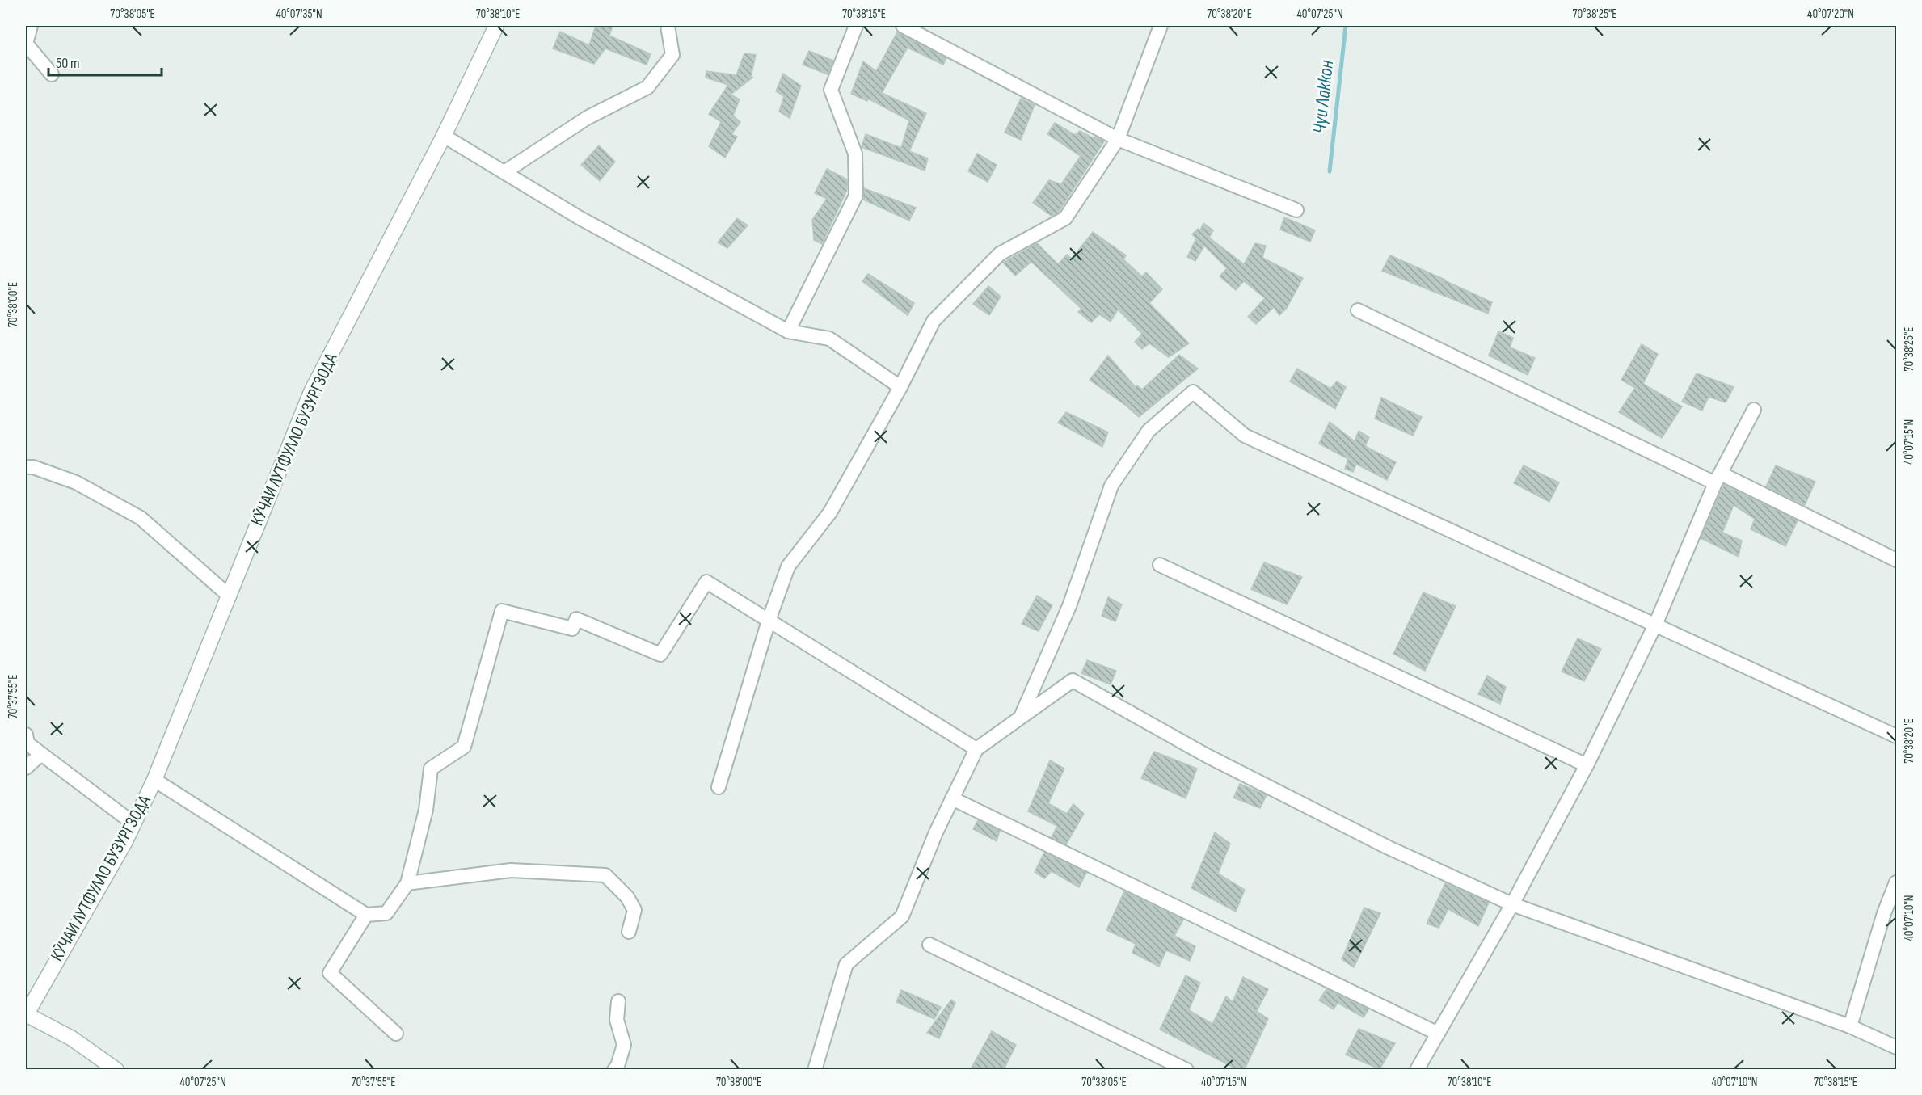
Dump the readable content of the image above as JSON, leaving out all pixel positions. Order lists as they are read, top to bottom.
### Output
{
  "streets": {
    "main road": ["КӮЧАИ ЛУТФУЛЛО БУЗУРГЗОДА"]
  },
  "water": ["Чуи Лаккон"],
  "scale_bar": "50 m",
  "coordinates": [
    "70°38'05\"E",
    "40°07'35\"N",
    "70°38'10\"E",
    "70°38'15\"E",
    "70°38'20\"E",
    "40°07'25\"N",
    "70°38'25\"E",
    "40°07'20\"N",
    "70°38'00\"E",
    "40°07'15\"N",
    "70°37'55\"E",
    "40°07'10\"N"
  ]
}
